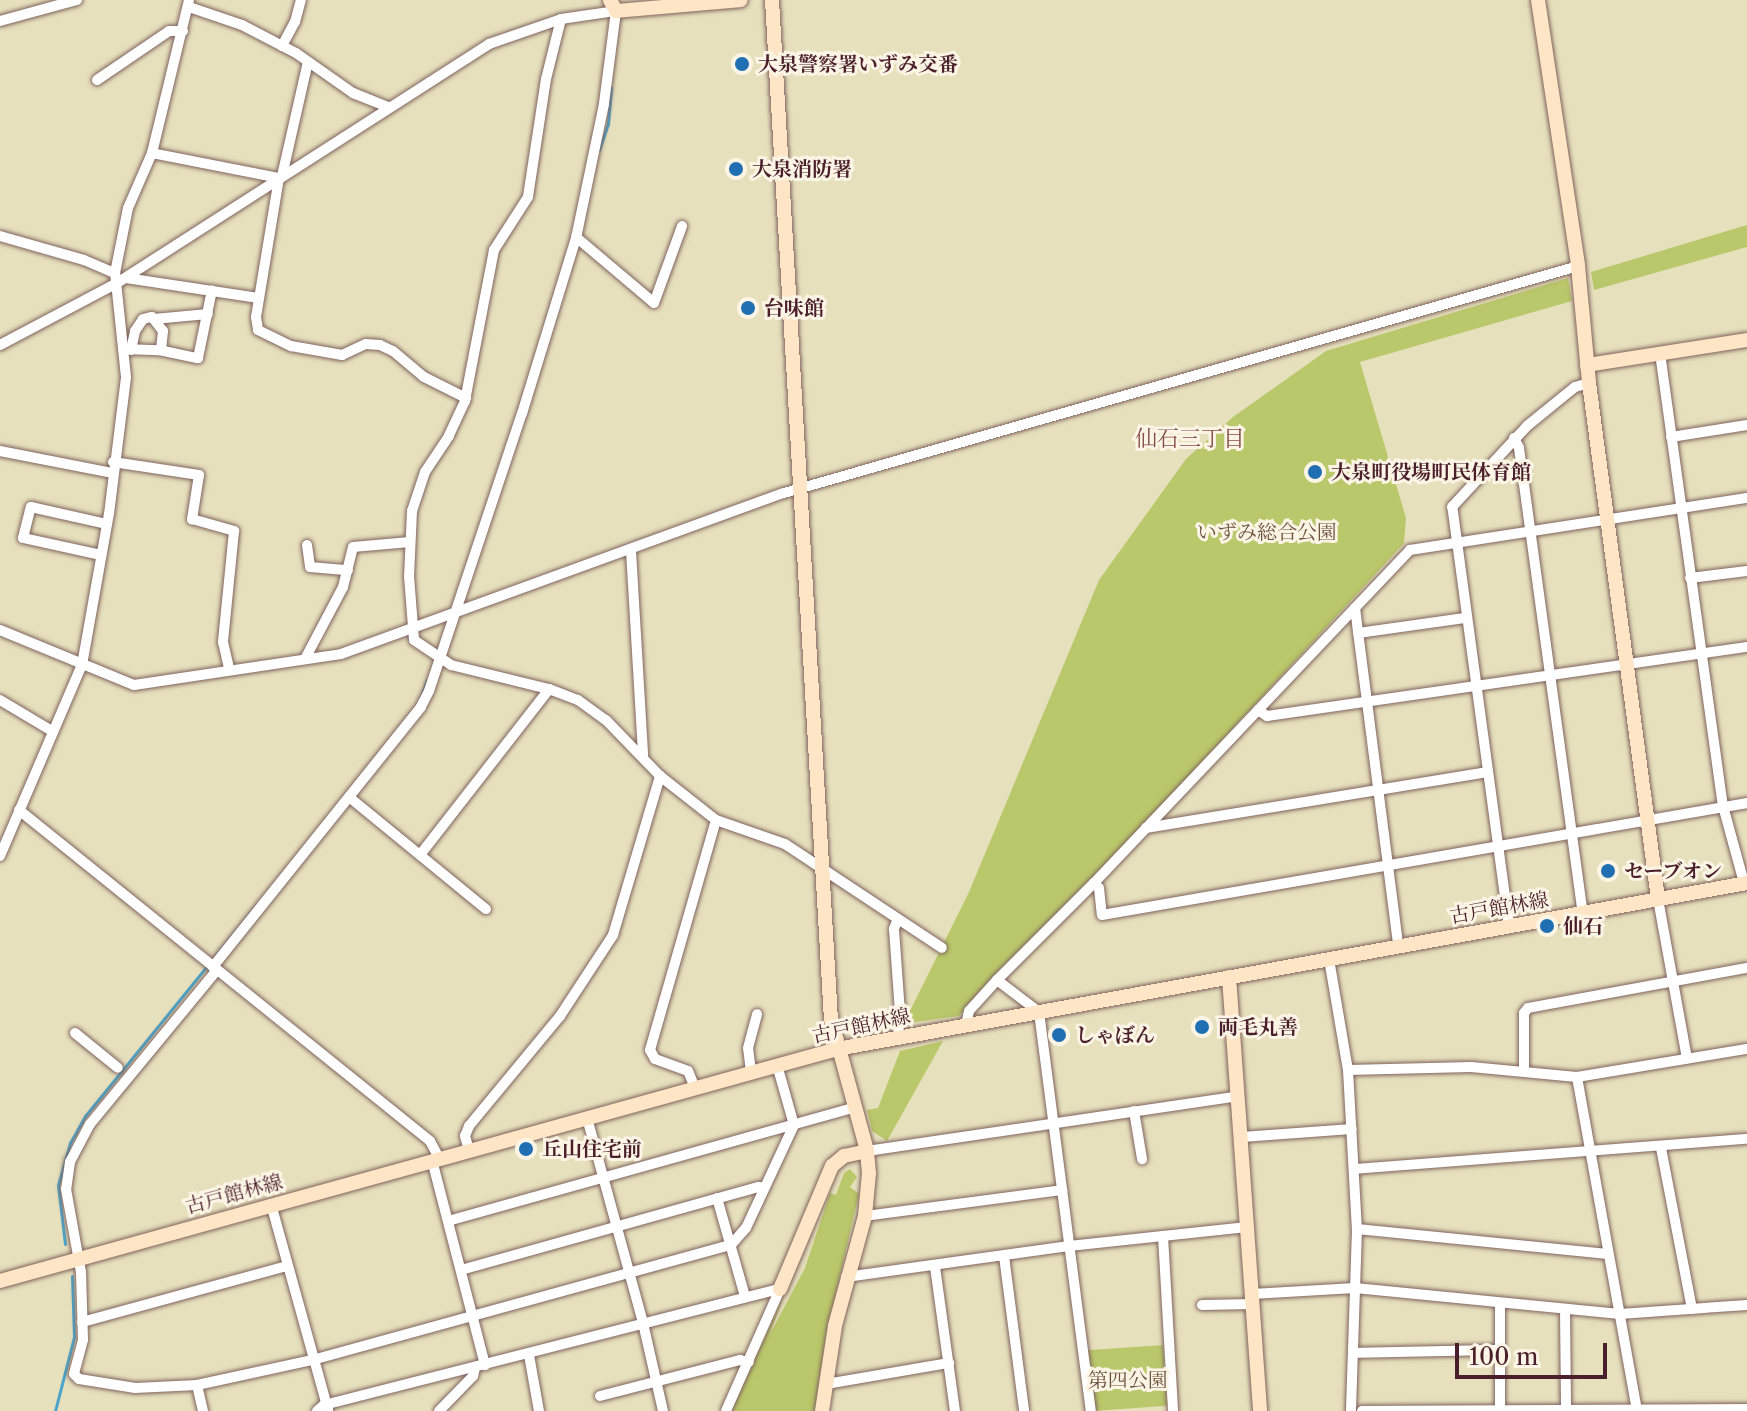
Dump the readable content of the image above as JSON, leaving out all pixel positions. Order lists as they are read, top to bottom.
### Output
{
  "streets": {
    "street": ["古戸館林線"]
  },
  "districts": ["仙石三丁目"],
  "parks": ["いずみ総合公園", "第四公園"],
  "places": [
    "大泉警察署いずみ交番",
    "大泉消防署",
    "台味館",
    "大泉町役場町民体育館",
    "セーブオン",
    "仙石",
    "両毛丸善",
    "しゃぼん",
    "丘山住宅前"
  ],
  "scale_bar": "100 m"
}
